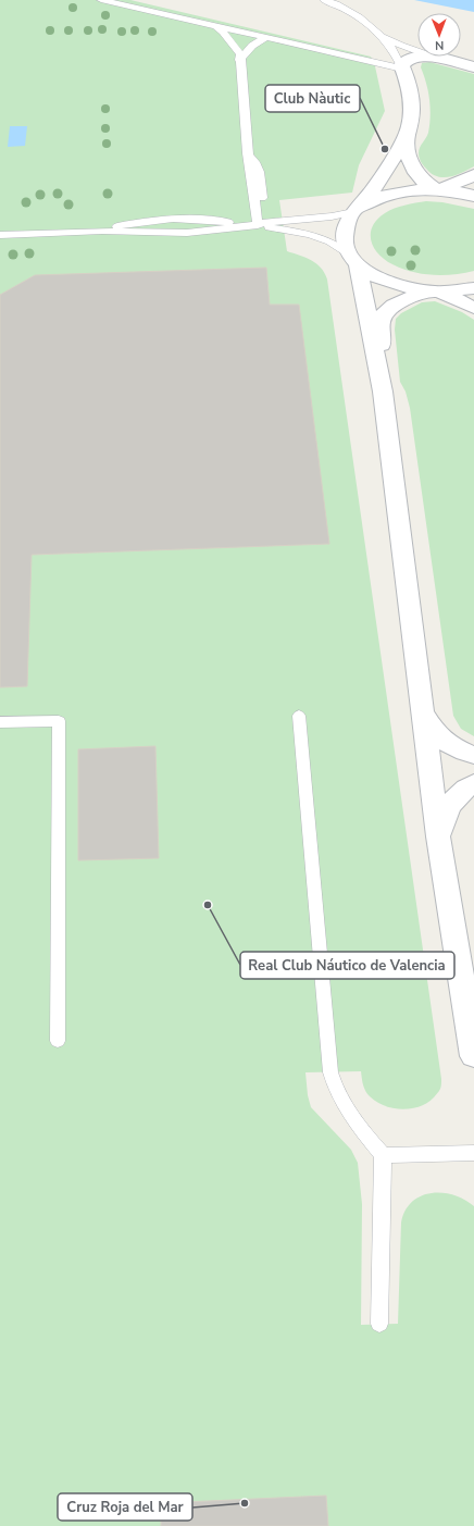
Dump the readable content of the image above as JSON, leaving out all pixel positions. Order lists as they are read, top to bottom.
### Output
{
  "places": ["Club Nàutic", "Real Club Náutico de Valencia", "Cruz Roja del Mar"],
  "north": "bottom"
}
